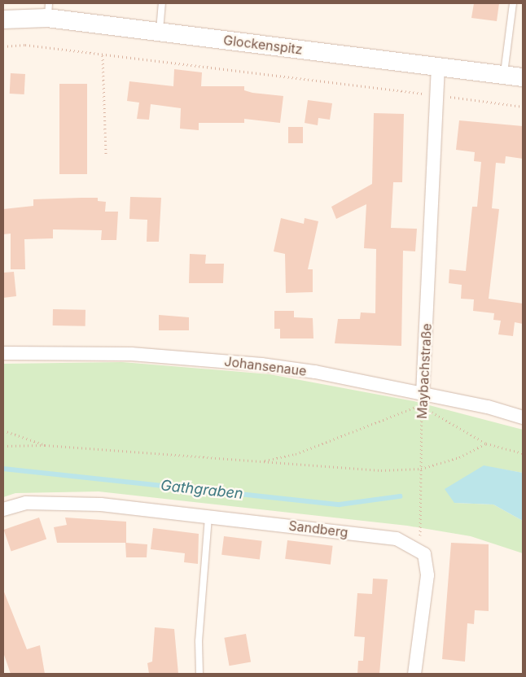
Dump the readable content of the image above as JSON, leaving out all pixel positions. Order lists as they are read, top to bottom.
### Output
{
  "streets": {
    "main road": ["Glockenspitz"],
    "street": ["Johansenaue", "Maybachstraße", "Sandberg"]
  },
  "crossings": [
    ["Glockenspitz", "Maybachstraße"],
    ["Johansenaue", "Maybachstraße"],
    ["Maybachstraße", "Sandberg"]
  ],
  "water": ["Gathgraben"]
}
